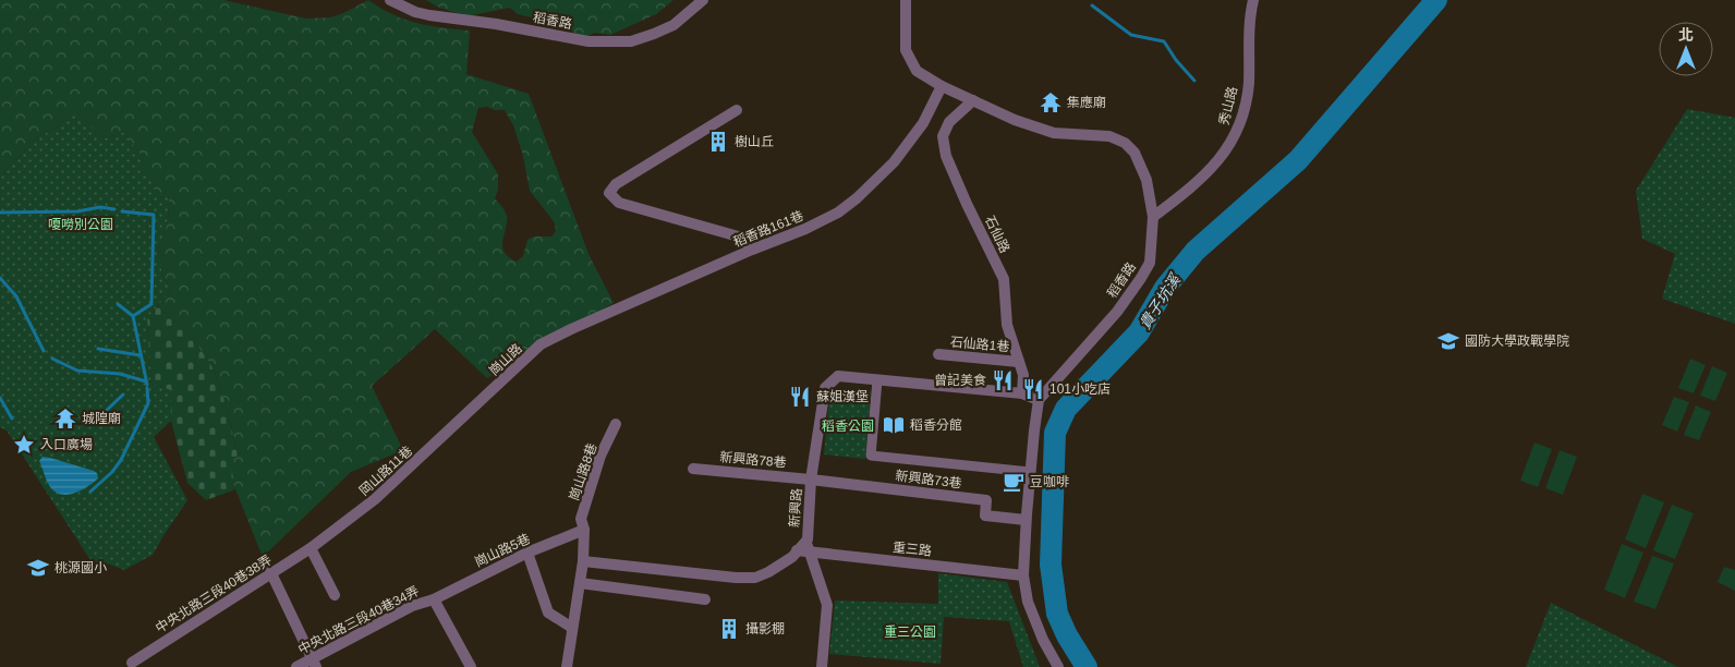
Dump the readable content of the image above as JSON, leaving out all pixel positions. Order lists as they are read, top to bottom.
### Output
{
  "streets": {
    "street": [
      "稻香路",
      "秀山路",
      "稻香路161巷",
      "石仙路",
      "石仙路1巷",
      "崗山路",
      "新興路78巷",
      "岡山路11巷",
      "崗山路8巷",
      "新興路73巷",
      "新興路",
      "重三路",
      "崗山路5巷",
      "中央北路三段40巷38弄",
      "中央北路三段40巷34弄"
    ]
  },
  "crossings": [
    ["稻香路", "秀山路"],
    ["稻香路", "稻香路161巷"],
    ["稻香路", "石仙路"],
    ["稻香路", "新興路"],
    ["稻香路161巷", "崗山路"],
    ["石仙路", "石仙路1巷"],
    ["石仙路", "新興路"],
    ["崗山路", "岡山路11巷"],
    ["新興路78巷", "新興路73巷"],
    ["新興路78巷", "新興路"],
    ["岡山路11巷", "中央北路三段40巷38弄"],
    ["崗山路8巷", "新興路"],
    ["崗山路8巷", "崗山路5巷"],
    ["新興路73巷", "新興路"],
    ["新興路", "重三路"],
    ["崗山路5巷", "中央北路三段40巷34弄"]
  ],
  "water": ["貴子坑溪"],
  "parks": ["嗄嘮別公園", "稻香公園", "重三公園"],
  "places": {
    "temple": ["集應廟", "城隍廟"],
    "building": ["樹山丘", "攝影棚"],
    "school or university": ["國防大學政戰學院", "桃源國小"],
    "restaurant": ["曾記美食", "101小吃店", "蘇姐漢堡"],
    "library": ["稻香分館"],
    "place": ["入口廣場"],
    "cafe": ["豆咖啡"]
  },
  "north": "top"
}
